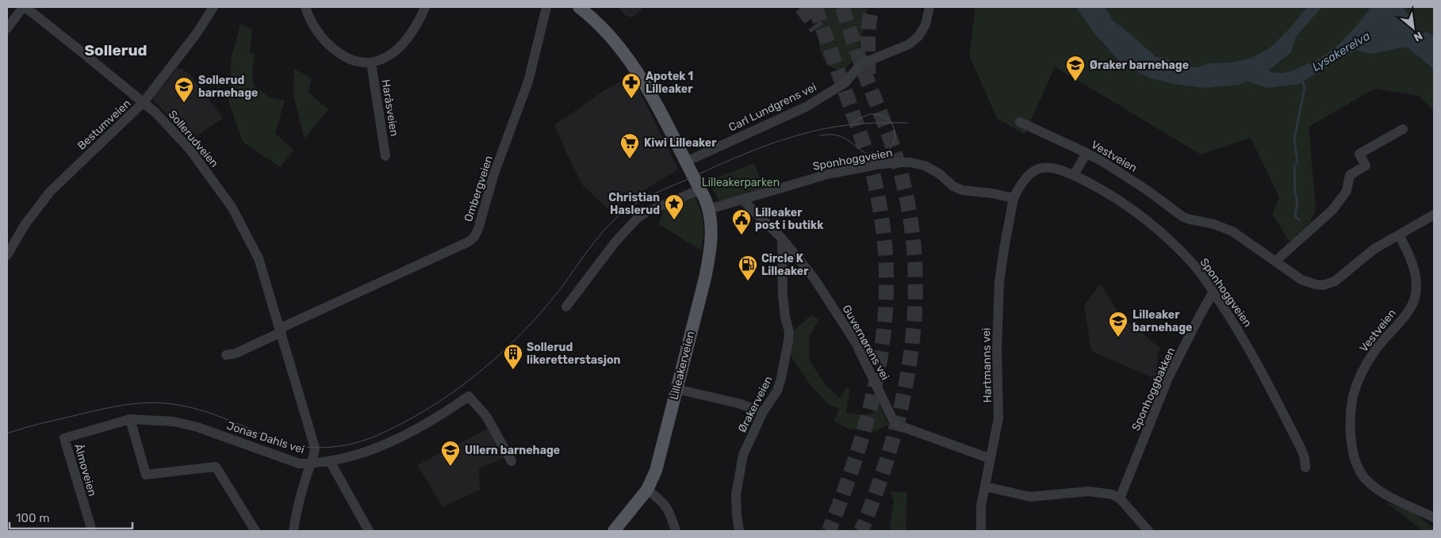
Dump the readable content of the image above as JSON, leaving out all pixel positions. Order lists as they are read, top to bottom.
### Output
{
  "streets": {
    "main road": ["Lilleakerveien"],
    "street": [
      "Carl Lundgrens vei",
      "Haråsveien",
      "Bestumveien",
      "Sollerudveien",
      "Vestveien",
      "Sponhoggveien",
      "Ombergveien",
      "Guvernørens vei",
      "Hartmanns vei",
      "Sponhoggbakken",
      "Ørakerveien",
      "Jonas Dahls vei",
      "Ålmoveien"
    ]
  },
  "crossings": [
    ["Carl Lundgrens vei", "Lilleakerveien"],
    ["Bestumveien", "Sollerudveien"],
    ["Sollerudveien", "Ombergveien"],
    ["Sollerudveien", "Jonas Dahls vei"],
    ["Sponhoggveien", "Guvernørens vei"],
    ["Sponhoggveien", "Lilleakerveien"],
    ["Sponhoggveien", "Hartmanns vei"],
    ["Sponhoggveien", "Sponhoggbakken"],
    ["Guvernørens vei", "Hartmanns vei"],
    ["Guvernørens vei", "Ørakerveien"],
    ["Jonas Dahls vei", "Ålmoveien"]
  ],
  "districts": ["Sollerud"],
  "water": ["Lysakerelva"],
  "parks": ["Lilleakerparken"],
  "places": {
    "school or university": [
      "Øraker barnehage",
      "Sollerud barnehage",
      "Lilleaker barnehage",
      "Ullern barnehage"
    ],
    "pharmacy": ["Apotek 1 Lilleaker"],
    "supermarket": ["Kiwi Lilleaker"],
    "place": ["Christian Haslerud"],
    "public building": ["Lilleaker post i butikk"],
    "fuel station": ["Circle K Lilleaker"],
    "building": ["Sollerud likeretterstasjon"]
  },
  "scale_bar": "100 m",
  "north": "bottom right"
}
